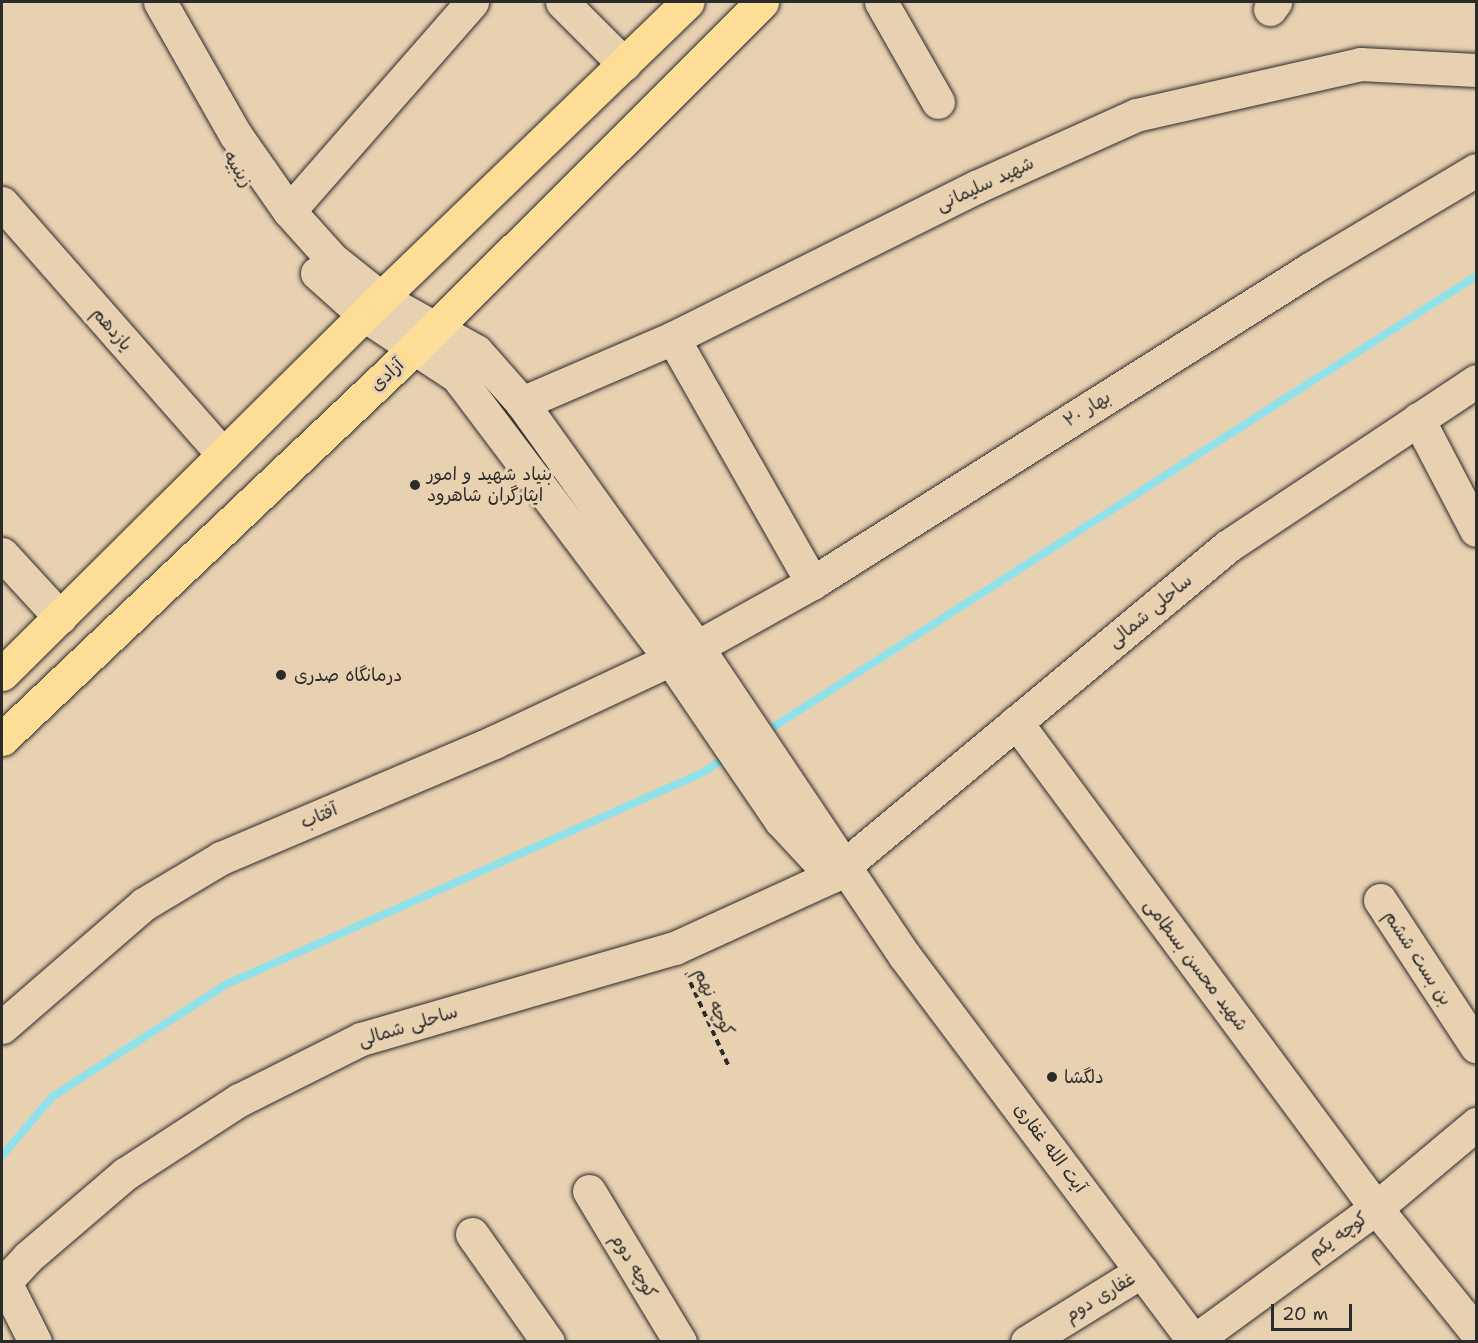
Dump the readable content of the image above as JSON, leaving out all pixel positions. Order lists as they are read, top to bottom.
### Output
{
  "streets": {
    "main road": ["آزادی"],
    "street": [
      "زینبیه",
      "شهید سلیمانی",
      "یازدهم",
      "بهار ۲۰",
      "ساحلی شمالی",
      "آفتاب",
      "بن بست ششم",
      "شهید محسن بسطامی",
      "آیت الله غفاری",
      "کوچه یکم",
      "کوچه دوم",
      "غفاری دوم"
    ],
    "path": ["کوچه نهم"]
  },
  "crossings": [
    ["بهار ۲۰", "آفتاب"],
    ["بهار ۲۰", "آیت الله غفاری"],
    ["ساحلی شمالی", "شهید محسن بسطامی"],
    ["ساحلی شمالی", "کوچه نهم"],
    ["ساحلی شمالی", "آیت الله غفاری"],
    ["آفتاب", "آیت الله غفاری"],
    ["شهید محسن بسطامی", "کوچه یکم"],
    ["آیت الله غفاری", "کوچه یکم"],
    ["آیت الله غفاری", "غفاری دوم"]
  ],
  "places": ["بنیاد شهید و امور ایثارگران شاهرود", "درمانگاه صدری", "دلگشا"],
  "scale_bar": "20 m"
}
